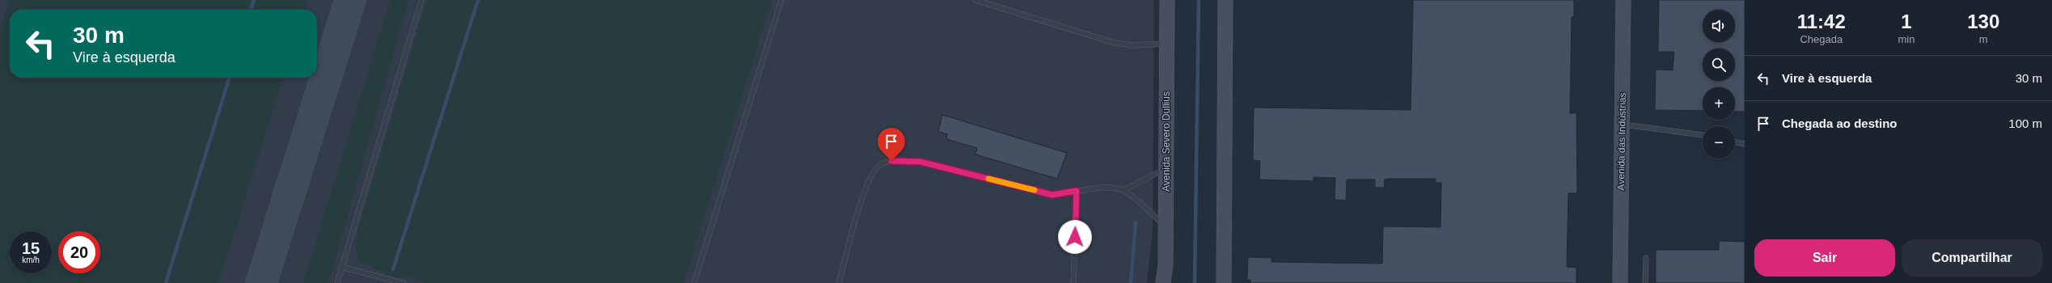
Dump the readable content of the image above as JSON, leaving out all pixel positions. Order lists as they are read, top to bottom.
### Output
{
  "streets": {
    "main road": ["Avenida Severo Dullius", "Avenida das Indústrias"]
  },
  "page": {
    "eta": [
      "11:42",
      "Chegada",
      "1",
      "min",
      "130",
      "m"
    ],
    "map_buttons": ["+", "−"],
    "turn": ["30 m", "Vire à esquerda"],
    "list": [
      {
        "name": "Vire à esquerda",
        "value": "30 m"
      },
      {
        "name": "Chegada ao destino",
        "value": "100 m"
      }
    ],
    "speed": "15 km/h",
    "limit": "20",
    "buttons": ["Sair", "Compartilhar"]
  }
}
